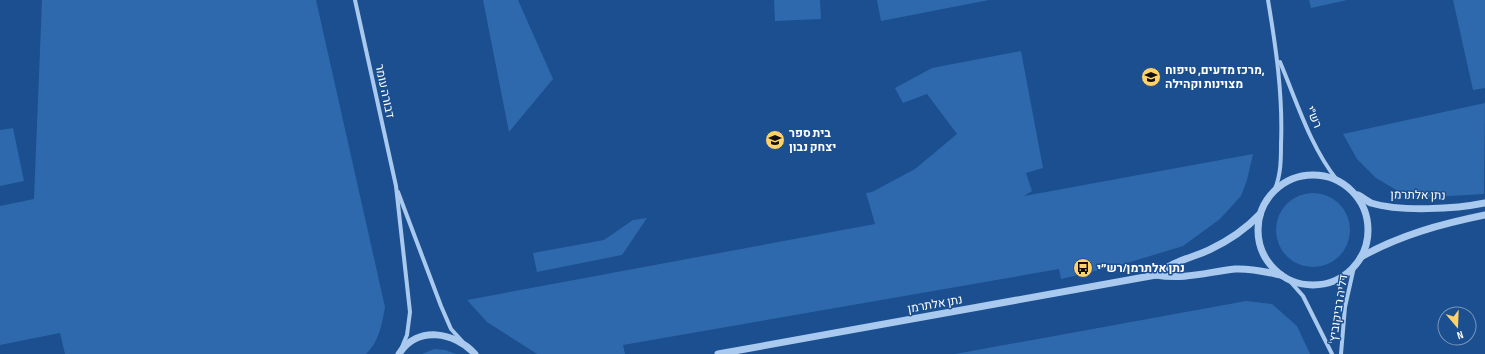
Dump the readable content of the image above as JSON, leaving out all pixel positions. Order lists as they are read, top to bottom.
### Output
{
  "streets": {
    "street": [
      "דבורה עומר",
      "רש\"י",
      "נתן אלתרמן",
      "'דליה רביקוביץ"
    ]
  },
  "crossings": [
    ["רש\"י", "נתן אלתרמן"],
    ["רש\"י", "'דליה רביקוביץ"],
    ["נתן אלתרמן", "'דליה רביקוביץ"]
  ],
  "places": {
    "school or university": ["מרכז מדעים, טיפוח, מצוינות וקהילה", "בית ספר יצחק נבון"],
    "bus stop": ["נתן אלתרמן/רש״י"]
  },
  "north": "bottom"
}
